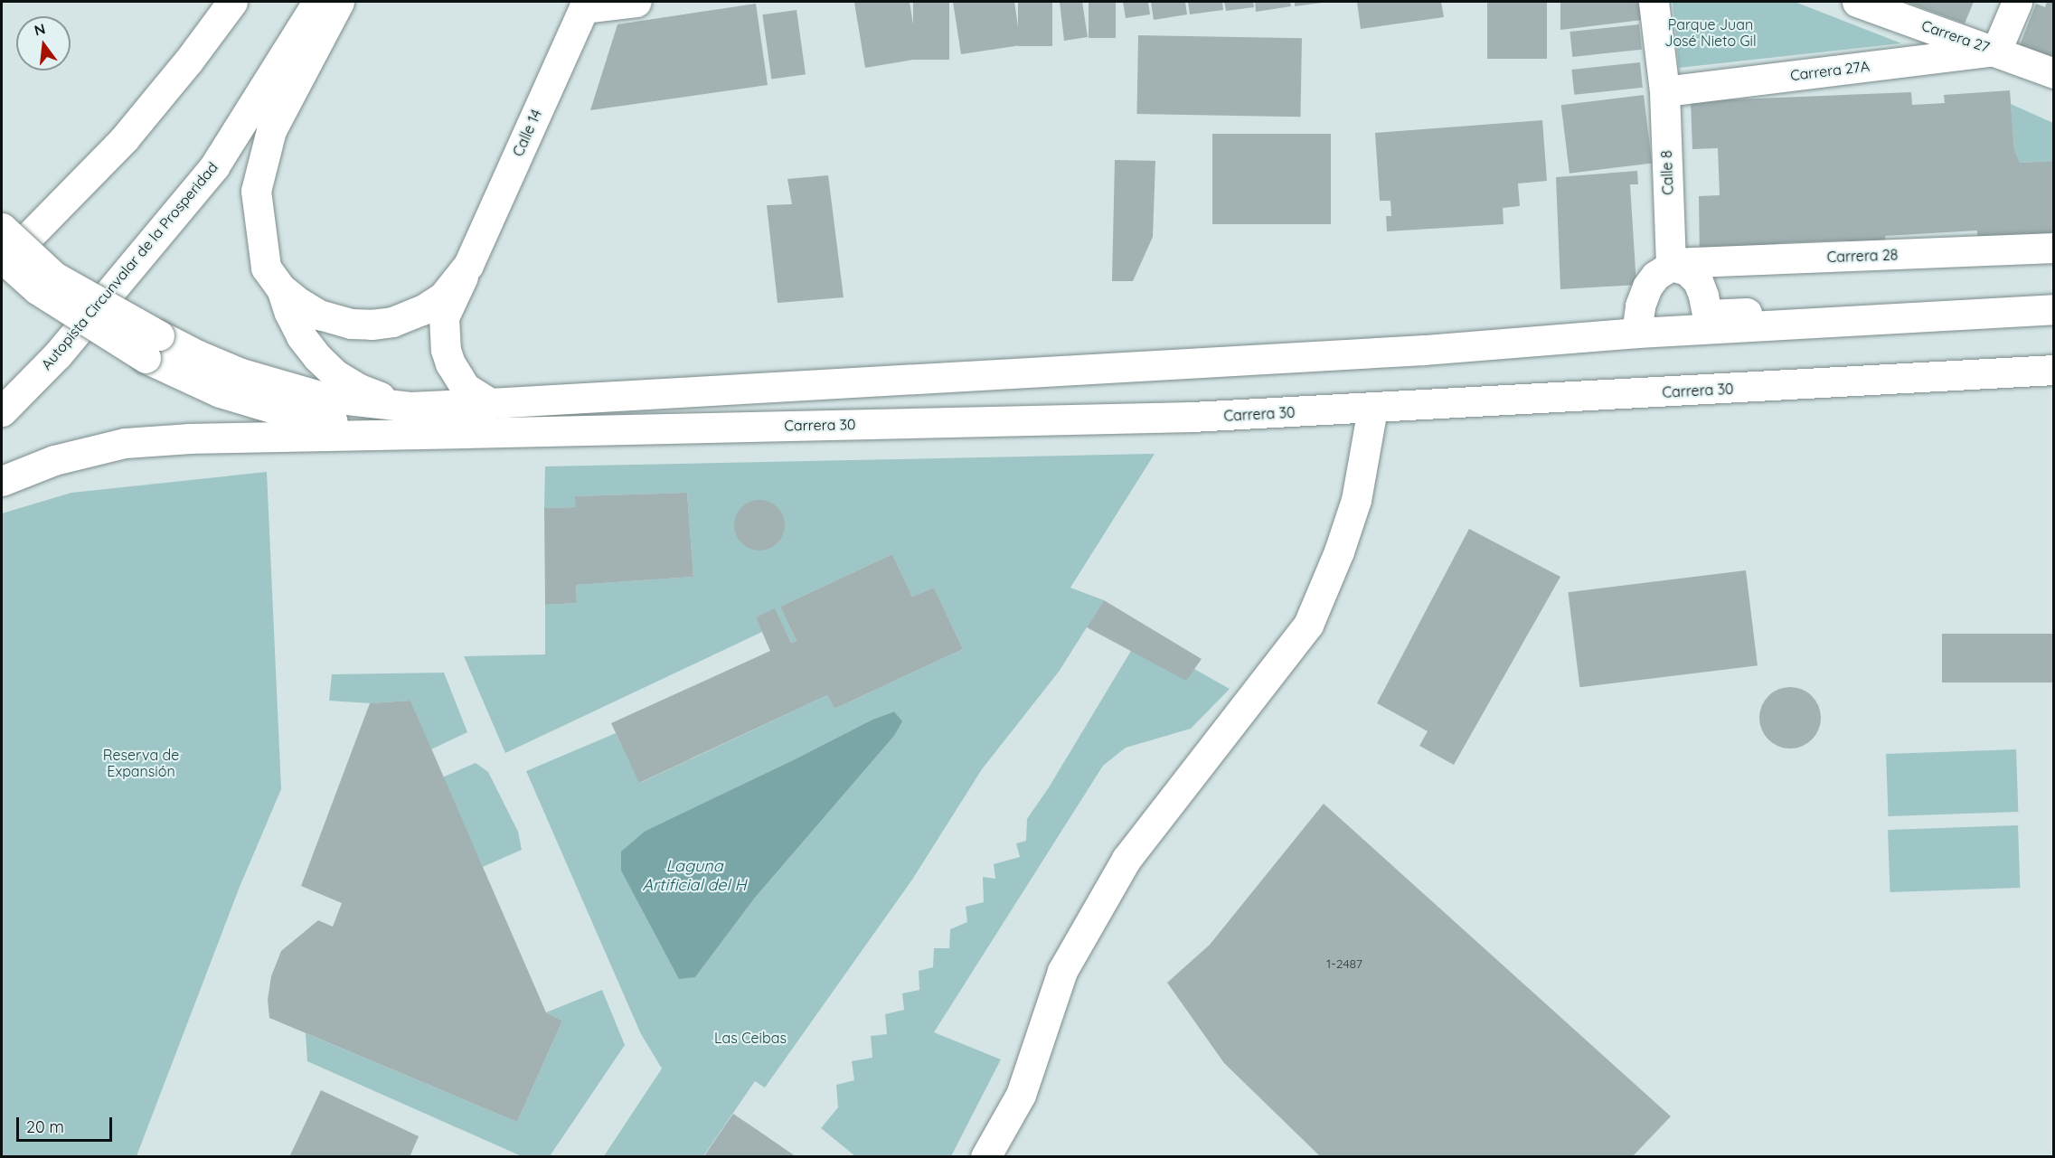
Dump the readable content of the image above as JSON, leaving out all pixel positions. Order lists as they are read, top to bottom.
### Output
{
  "streets": {
    "main road": [
      "Carrera 27",
      "Carrera 27A",
      "Calle 14",
      "Calle 8",
      "Carrera 28",
      "Autopista Circunvalar de la Prosperidad",
      "Carrera 30"
    ]
  },
  "crossings": [
    ["Carrera 27", "Carrera 27A"],
    ["Carrera 27A", "Calle 8"],
    ["Calle 8", "Carrera 28"]
  ],
  "water": ["Laguna Artificial del H"],
  "parks": ["Parque Juan José Nieto Gil", "Reserva de Expansión", "Las Ceibas"],
  "house_numbers": ["1-2487"],
  "scale_bar": "20 m",
  "north": "top"
}
